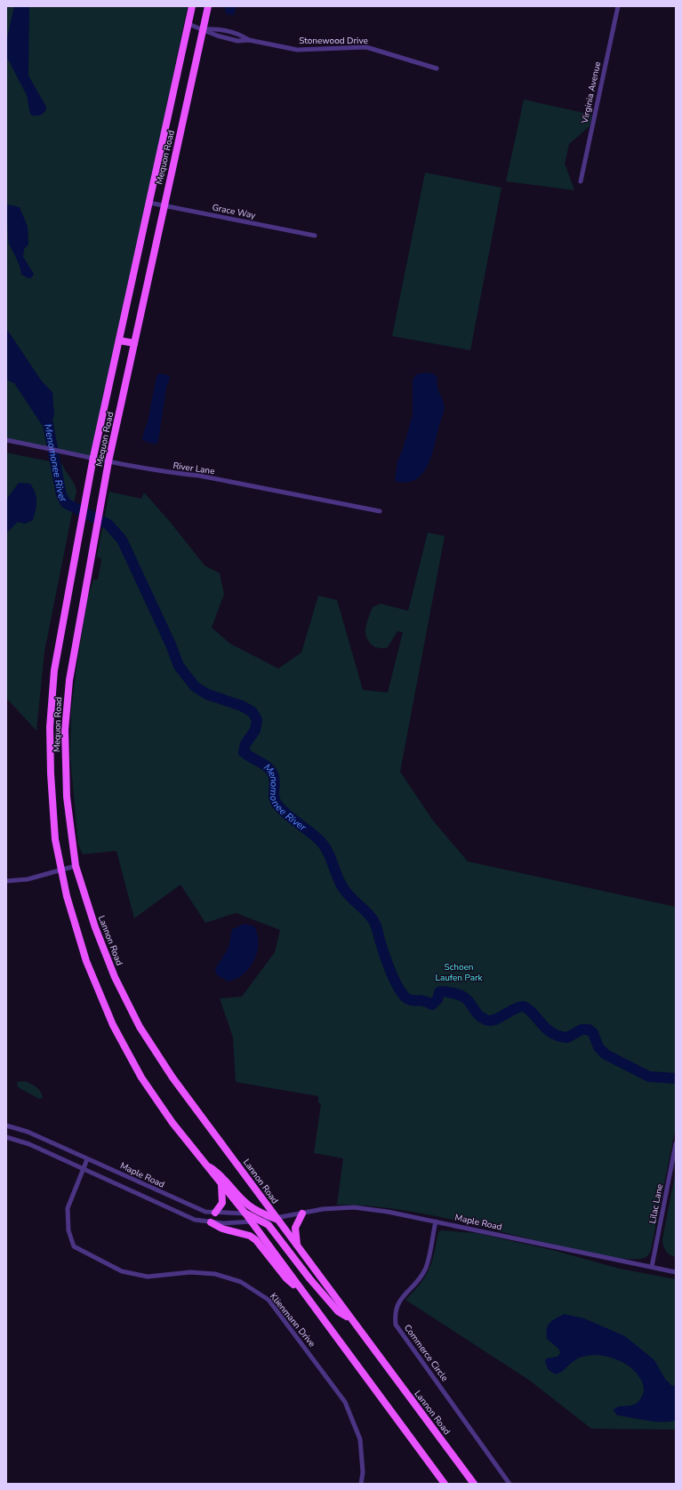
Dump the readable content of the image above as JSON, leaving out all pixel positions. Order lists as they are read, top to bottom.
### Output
{
  "streets": {
    "main road": ["Mequon Road", "Lannon Road"],
    "street": [
      "Stonewood Drive",
      "Virginia Avenue",
      "Grace Way",
      "River Lane",
      "Maple Road",
      "Lilac Lane",
      "Klienmann Drive",
      "Commerce Circle"
    ]
  },
  "crossings": [
    ["Stonewood Drive", "Mequon Road"],
    ["Mequon Road", "Grace Way"],
    ["Mequon Road", "River Lane"],
    ["Mequon Road", "Lannon Road"],
    ["Lannon Road", "Maple Road"],
    ["Maple Road", "Lilac Lane"],
    ["Maple Road", "Klienmann Drive"],
    ["Maple Road", "Commerce Circle"]
  ],
  "water": ["Menomonee River"],
  "parks": ["Schoen Laufen Park"]
}
